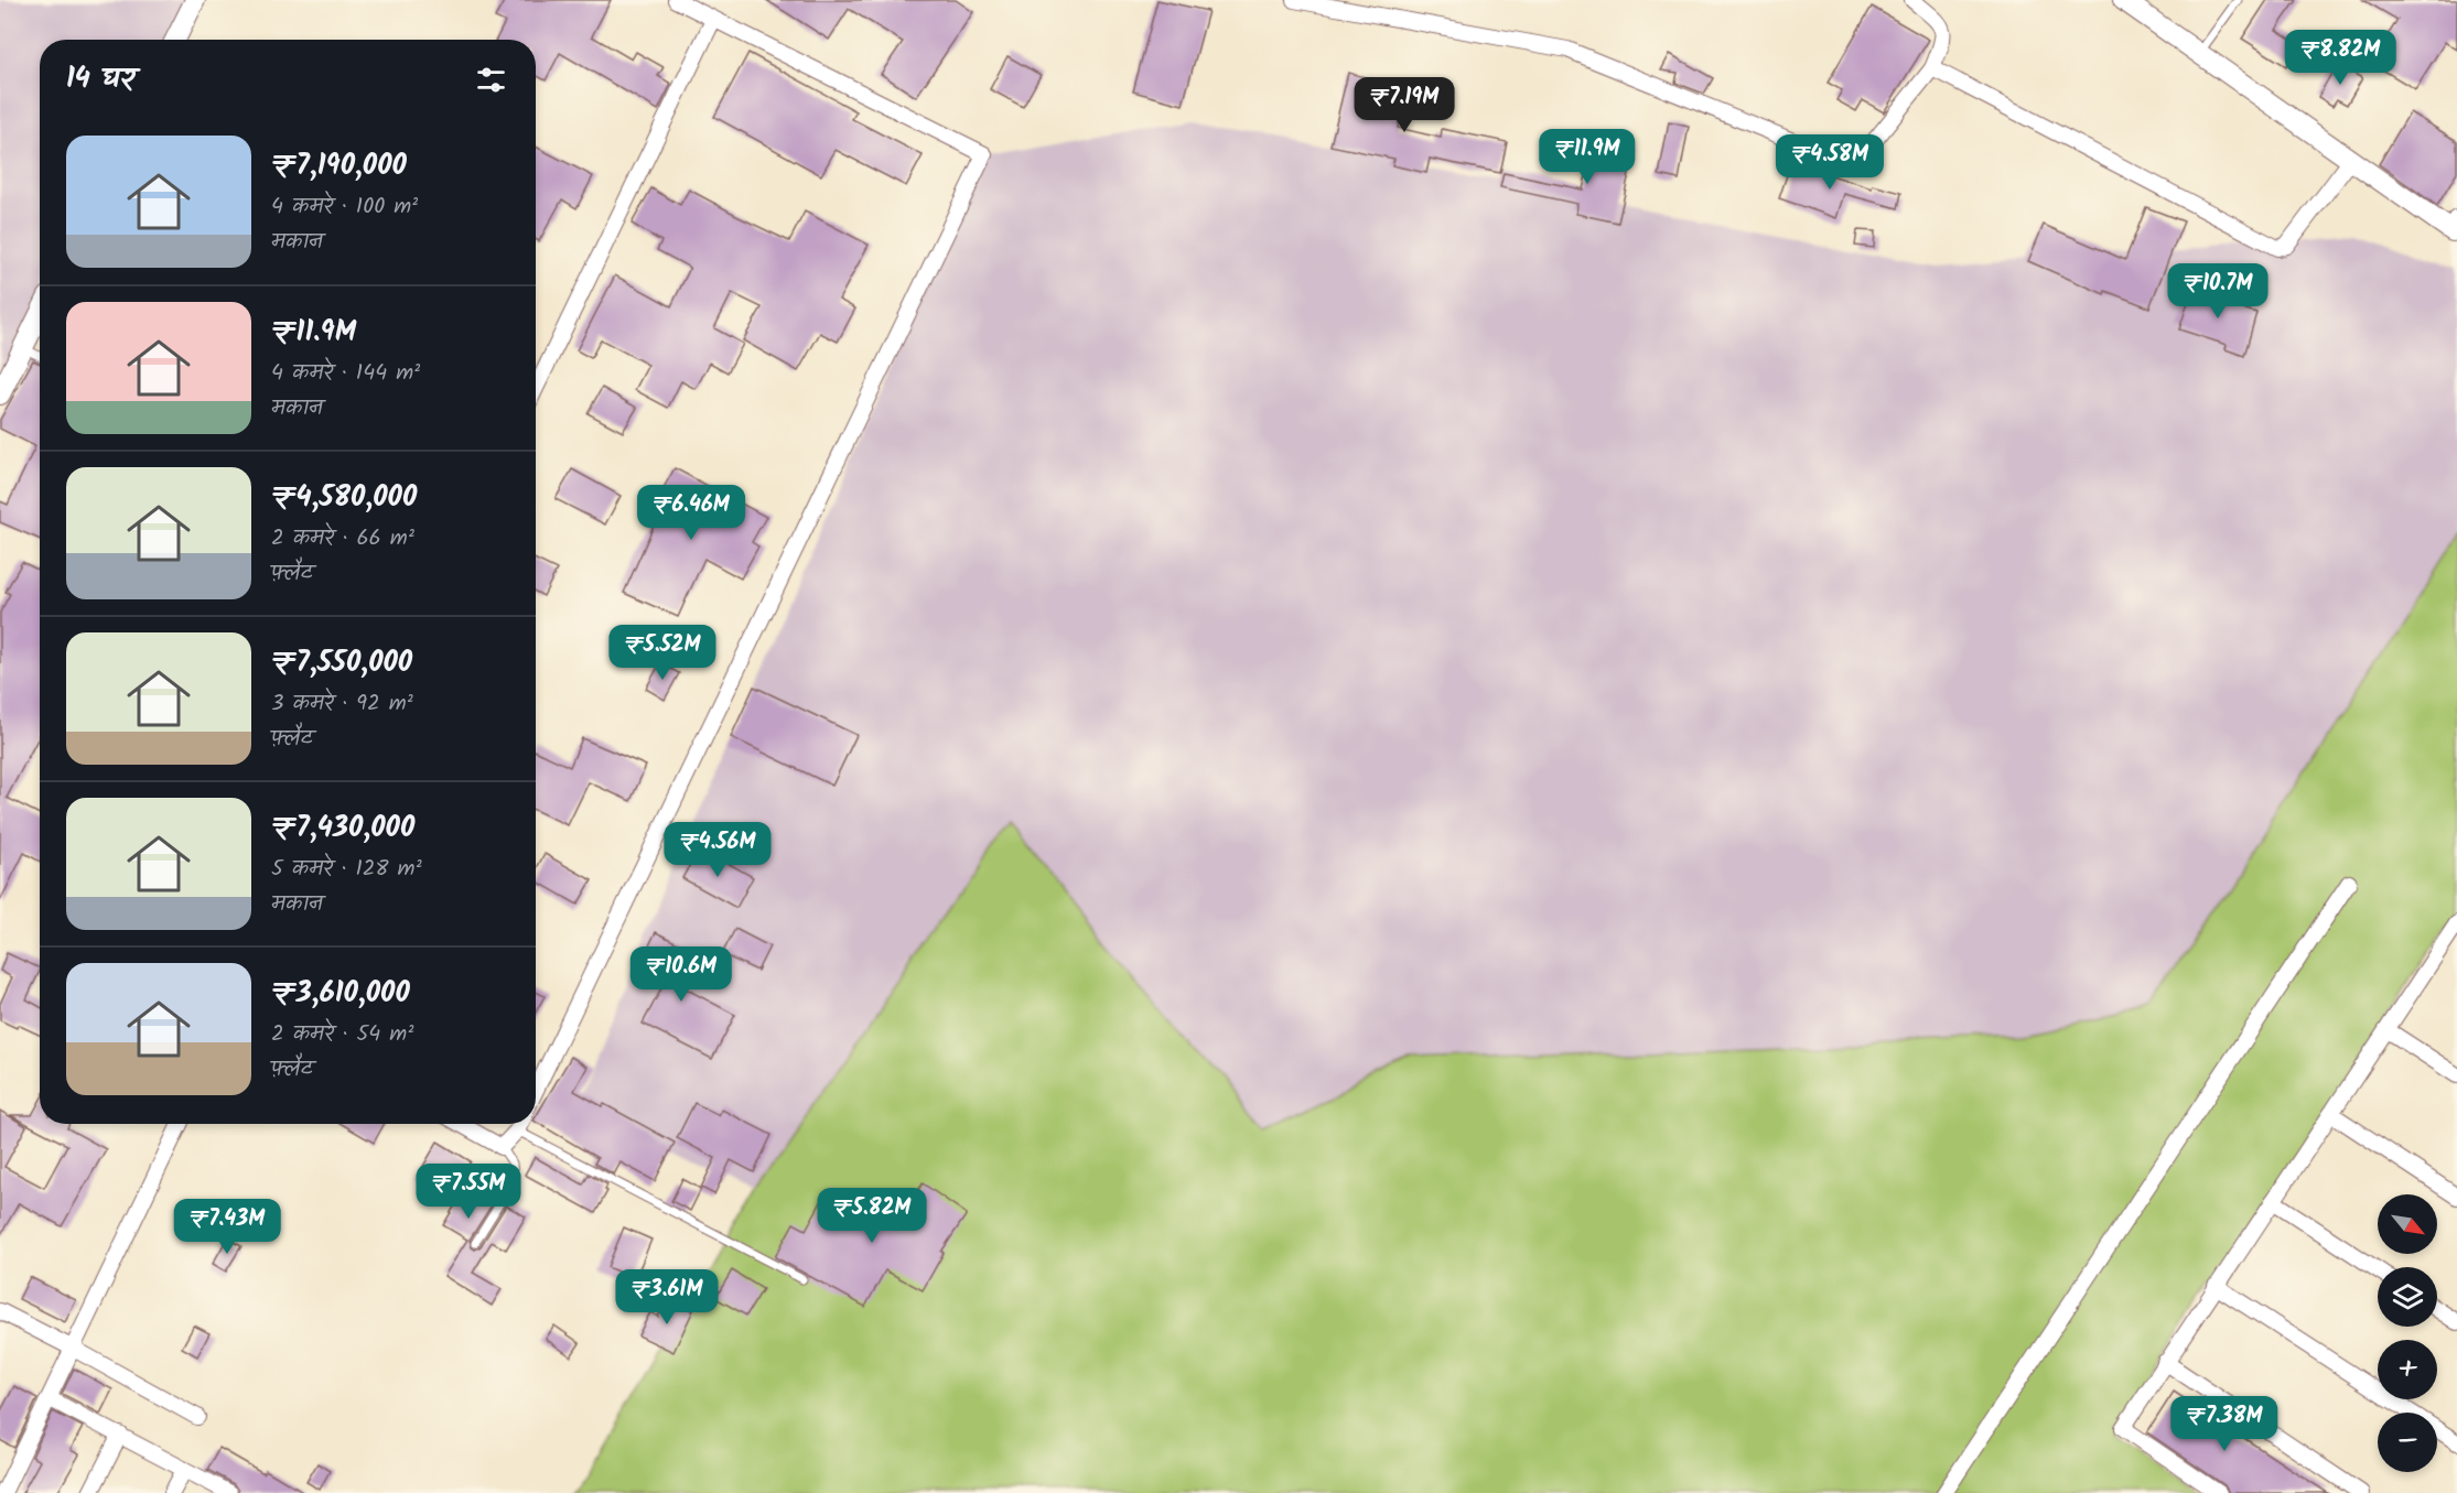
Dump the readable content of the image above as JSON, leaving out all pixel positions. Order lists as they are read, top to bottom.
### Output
{
  "north": "bottom right",
  "page": {
    "price": [
      "₹8.82M",
      "₹7.19M",
      "₹11.9M",
      "₹4.58M",
      "₹10.7M",
      "₹6.46M",
      "₹5.52M",
      "₹4.56M",
      "₹10.6M",
      "₹7.55M",
      "₹5.82M",
      "₹7.43M",
      "₹3.61M",
      "₹7.38M"
    ],
    "heading": "14 घर",
    "list": [
      {
        "name": "₹7,190,000",
        "note": "4 कमरे · 100 m² · मकान"
      },
      {
        "name": "₹11.9M",
        "note": "4 कमरे · 144 m² · मकान"
      },
      {
        "name": "₹4,580,000",
        "note": "2 कमरे · 66 m² · फ़्लैट"
      },
      {
        "name": "₹7,550,000",
        "note": "3 कमरे · 92 m² · फ़्लैट"
      },
      {
        "name": "₹7,430,000",
        "note": "5 कमरे · 128 m² · मकान"
      },
      {
        "name": "₹3,610,000",
        "note": "2 कमरे · 54 m² · फ़्लैट"
      }
    ],
    "map_buttons": ["+", "−"]
  }
}
